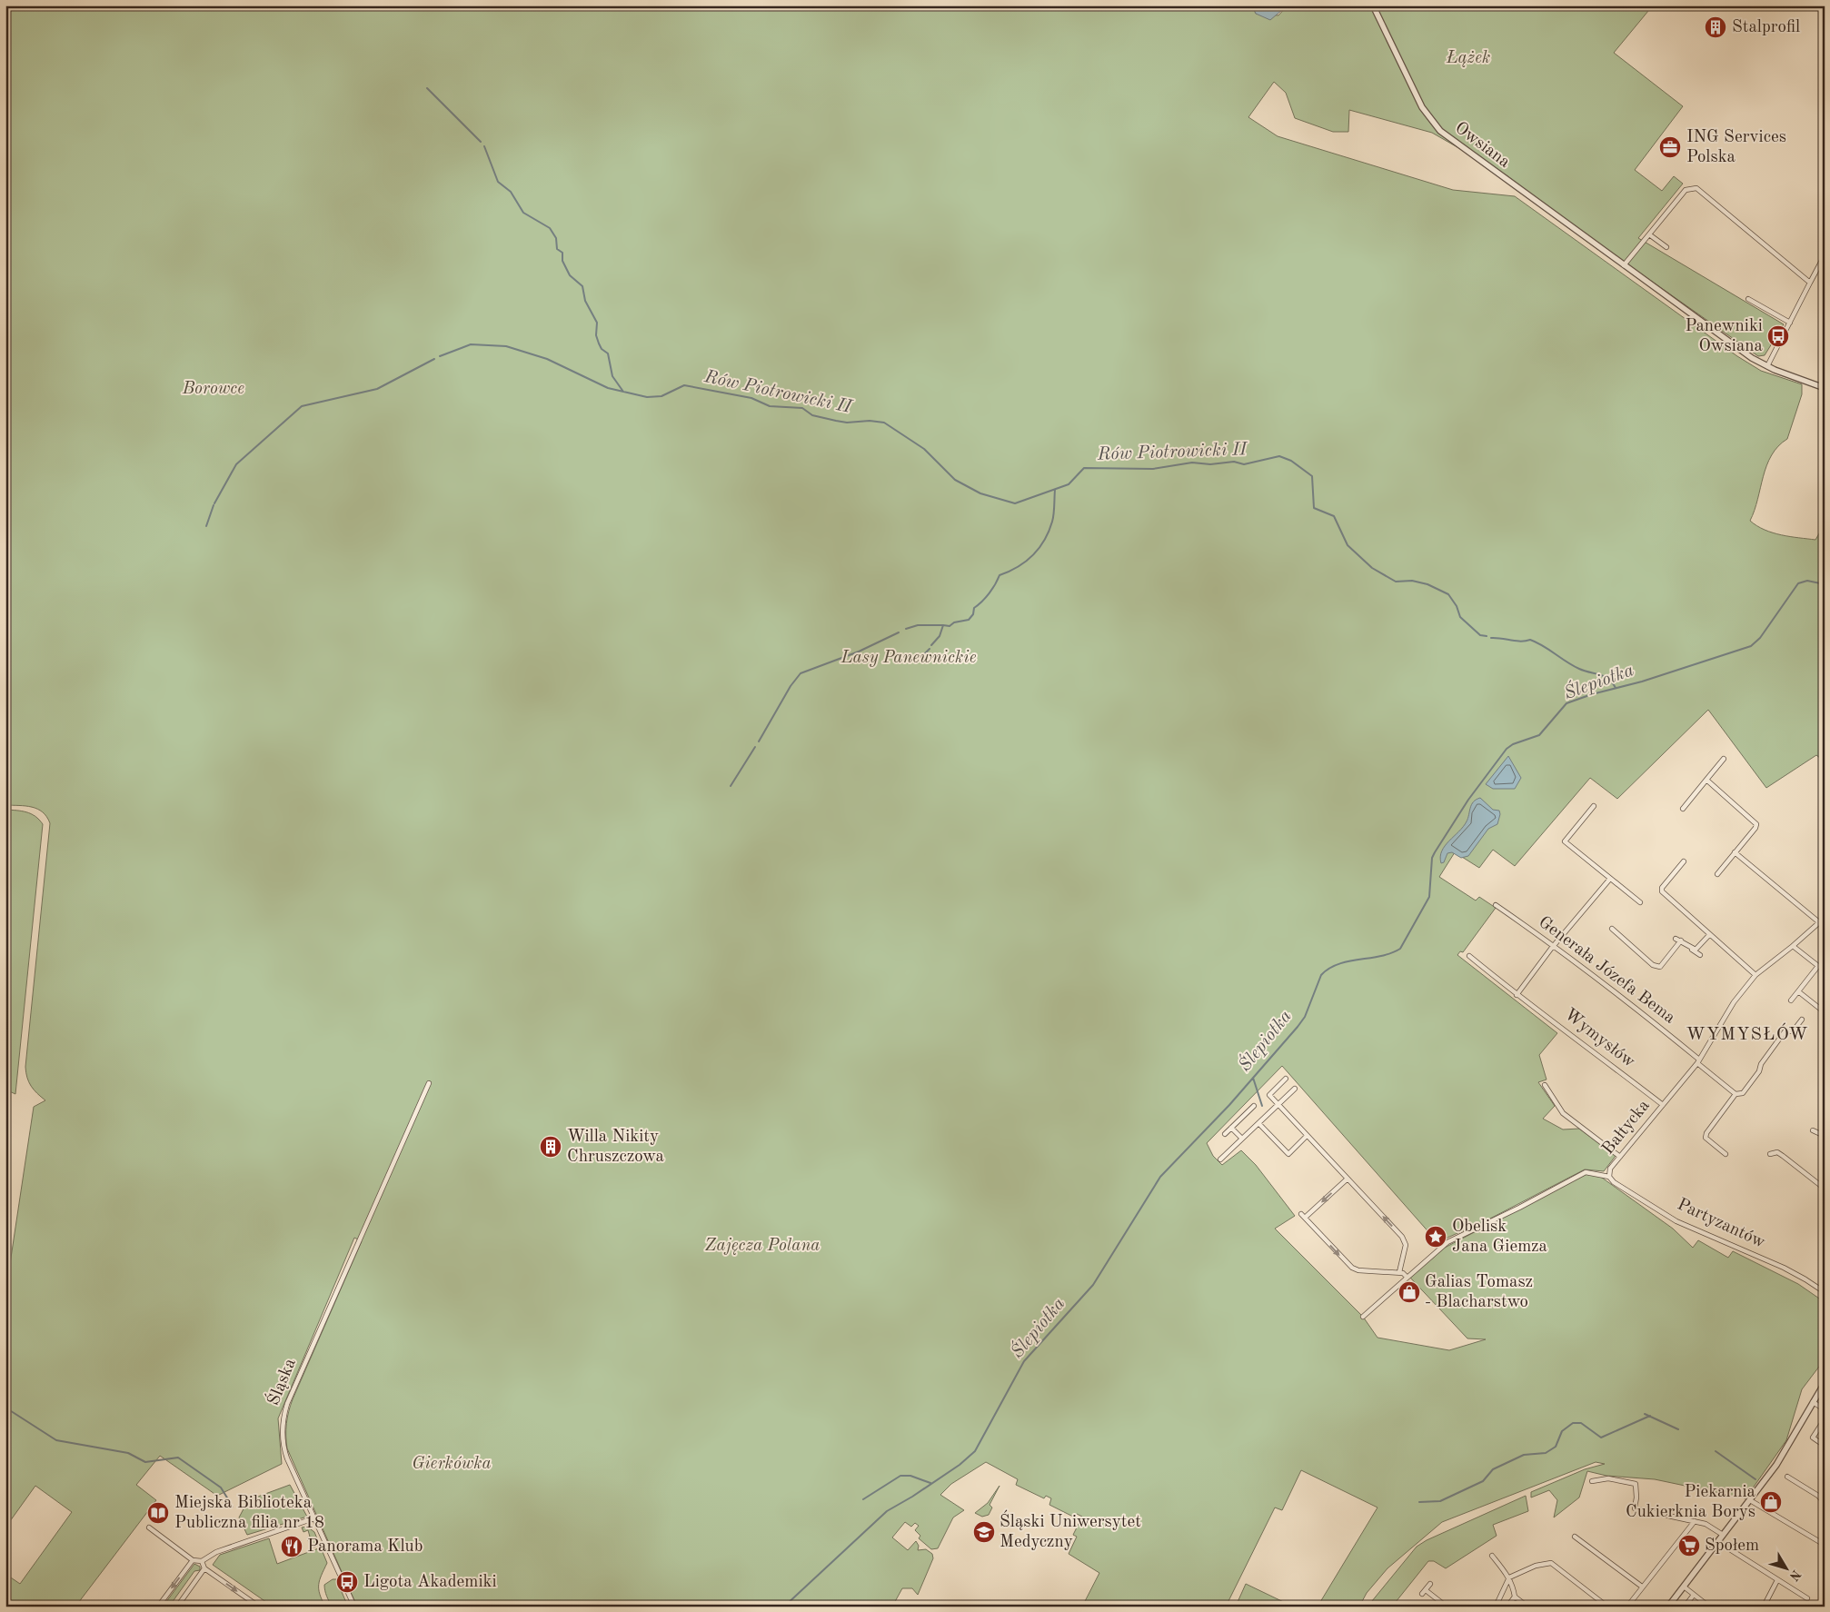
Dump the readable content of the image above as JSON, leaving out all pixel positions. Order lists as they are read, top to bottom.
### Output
{
  "streets": {
    "street": [
      "Owsiana",
      "Generała Józefa Bema",
      "Wymysłów",
      "Bałtycka",
      "Partyzantów",
      "Śląska"
    ]
  },
  "crossings": [
    ["Generała Józefa Bema", "Bałtycka"],
    ["Wymysłów", "Bałtycka"],
    ["Bałtycka", "Partyzantów"]
  ],
  "districts": ["WYMYSŁÓW"],
  "water": ["Rów Piotrowicki II", "Ślepiotka"],
  "parks": [
    "Łążek",
    "Borowce",
    "Lasy Panewnickie",
    "Zajęcza Polana",
    "Gierkówka"
  ],
  "places": {
    "building": ["Stalprofil", "Willa Nikity Chruszczowa"],
    "office": ["ING Services Polska"],
    "bus stop": ["Panewniki Owsiana", "Ligota Akademiki"],
    "place": ["Obelisk Jana Giemza"],
    "shop": ["Galias Tomasz - Blacharstwo", "Piekarnia Cukierknia Borys"],
    "library": ["Miejska Biblioteka Publiczna filia nr 18"],
    "school or university": ["Śląski Uniwersytet Medyczny"],
    "supermarket": ["Społem"],
    "restaurant": ["Panorama Klub"]
  },
  "north": "bottom right"
}
